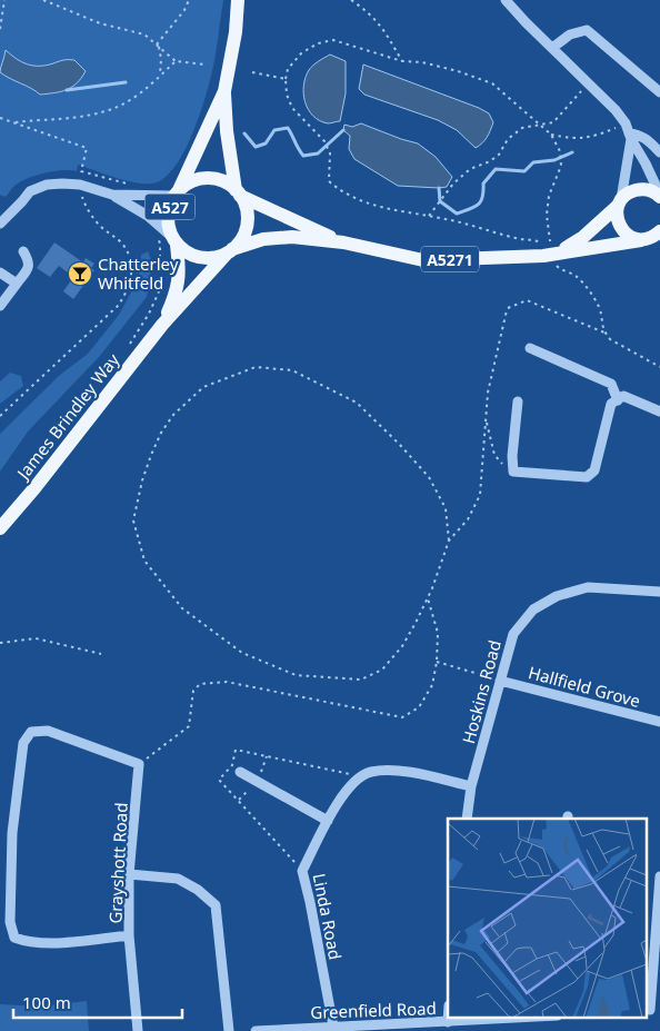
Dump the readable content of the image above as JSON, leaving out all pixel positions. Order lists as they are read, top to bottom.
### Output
{
  "streets": {
    "main road": ["A527", "A5271", "James Brindley Way"],
    "street": [
      "Hallfield Grove",
      "Hoskins Road",
      "Grayshott Road",
      "Linda Road",
      "Greenfield Road"
    ]
  },
  "crossings": [
    ["A527", "A5271"],
    ["A527", "James Brindley Way"],
    ["A5271", "James Brindley Way"],
    ["Hallfield Grove", "Hoskins Road"],
    ["Hoskins Road", "Linda Road"],
    ["Linda Road", "Greenfield Road"]
  ],
  "places": {
    "bar": ["Chatterley Whitfeld"]
  },
  "scale_bar": "100 m"
}
